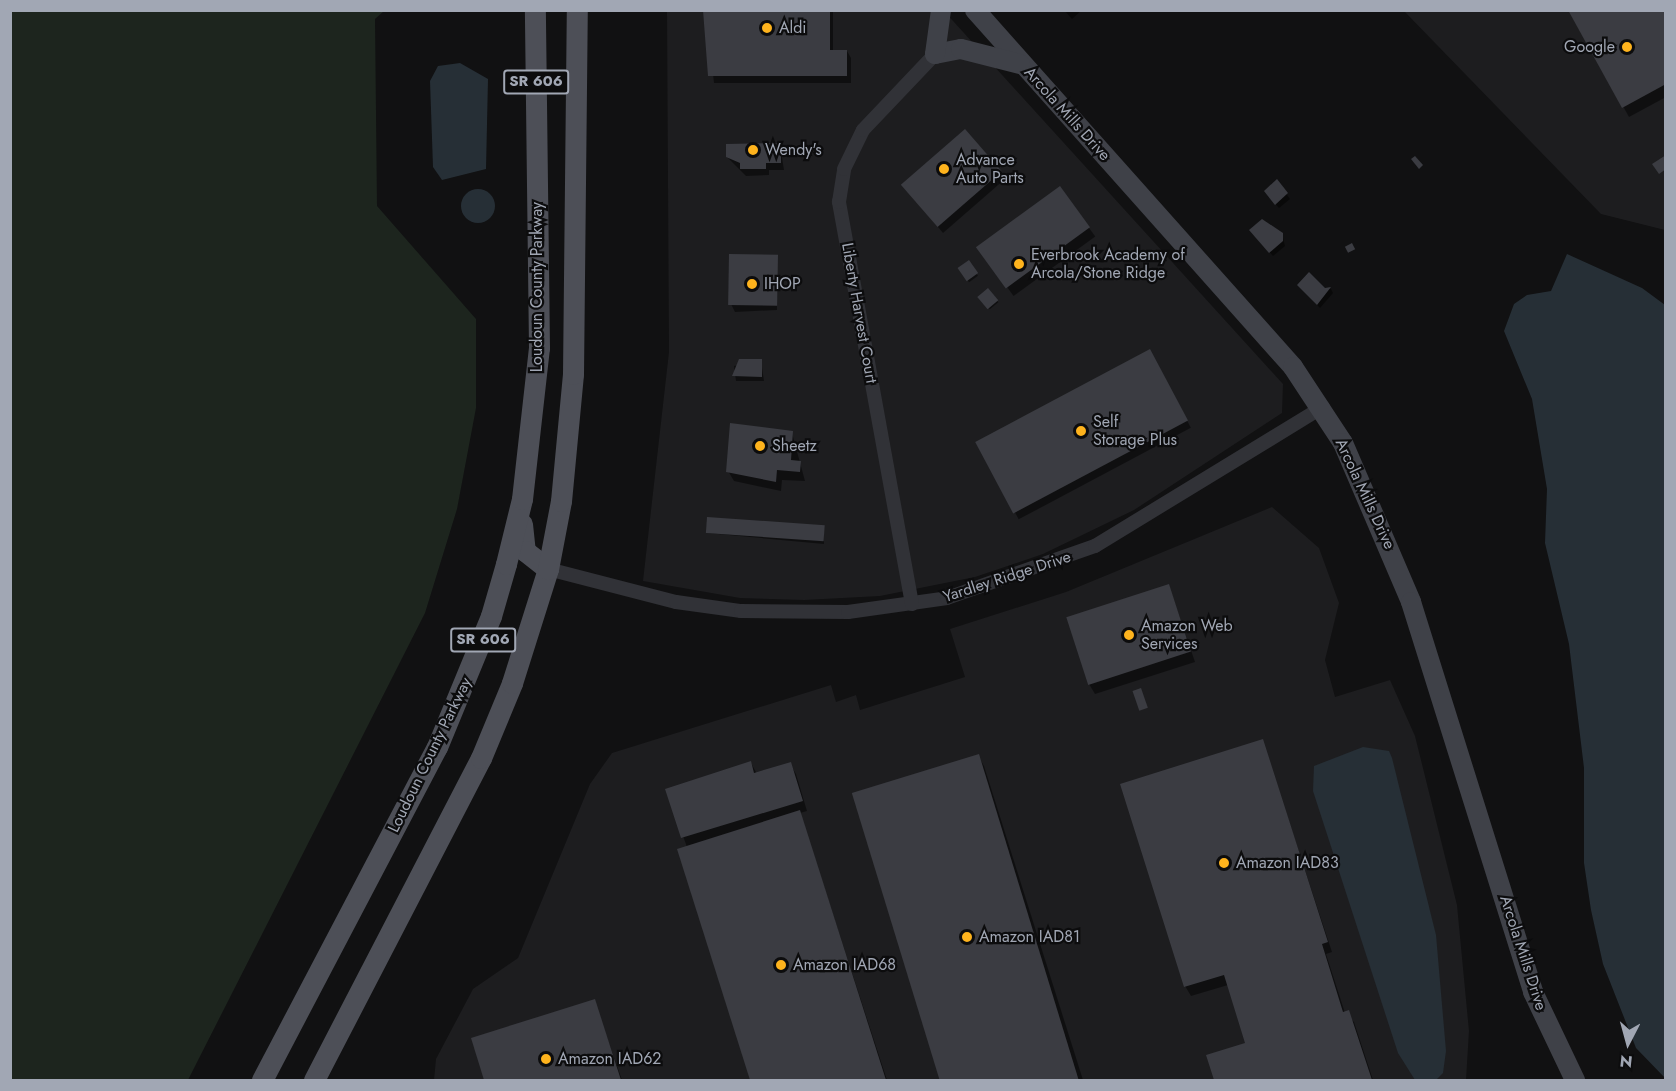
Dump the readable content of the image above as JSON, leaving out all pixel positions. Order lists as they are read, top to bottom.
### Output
{
  "streets": {
    "main road": ["SR 606", "Loudoun County Parkway"],
    "street": ["Arcola Mills Drive", "Liberty Harvest Court", "Yardley Ridge Drive"]
  },
  "crossings": [
    ["SR 606", "Yardley Ridge Drive"],
    ["Arcola Mills Drive", "Yardley Ridge Drive"],
    ["Liberty Harvest Court", "Yardley Ridge Drive"]
  ],
  "places": [
    "Aldi",
    "Google",
    "Wendy's",
    "Advance Auto Parts",
    "Everbrook Academy of Arcola/Stone Ridge",
    "IHOP",
    "Self Storage Plus",
    "Sheetz",
    "Amazon Web Services",
    "Amazon IAD83",
    "Amazon IAD81",
    "Amazon IAD68",
    "Amazon IAD62"
  ],
  "north": "bottom"
}
